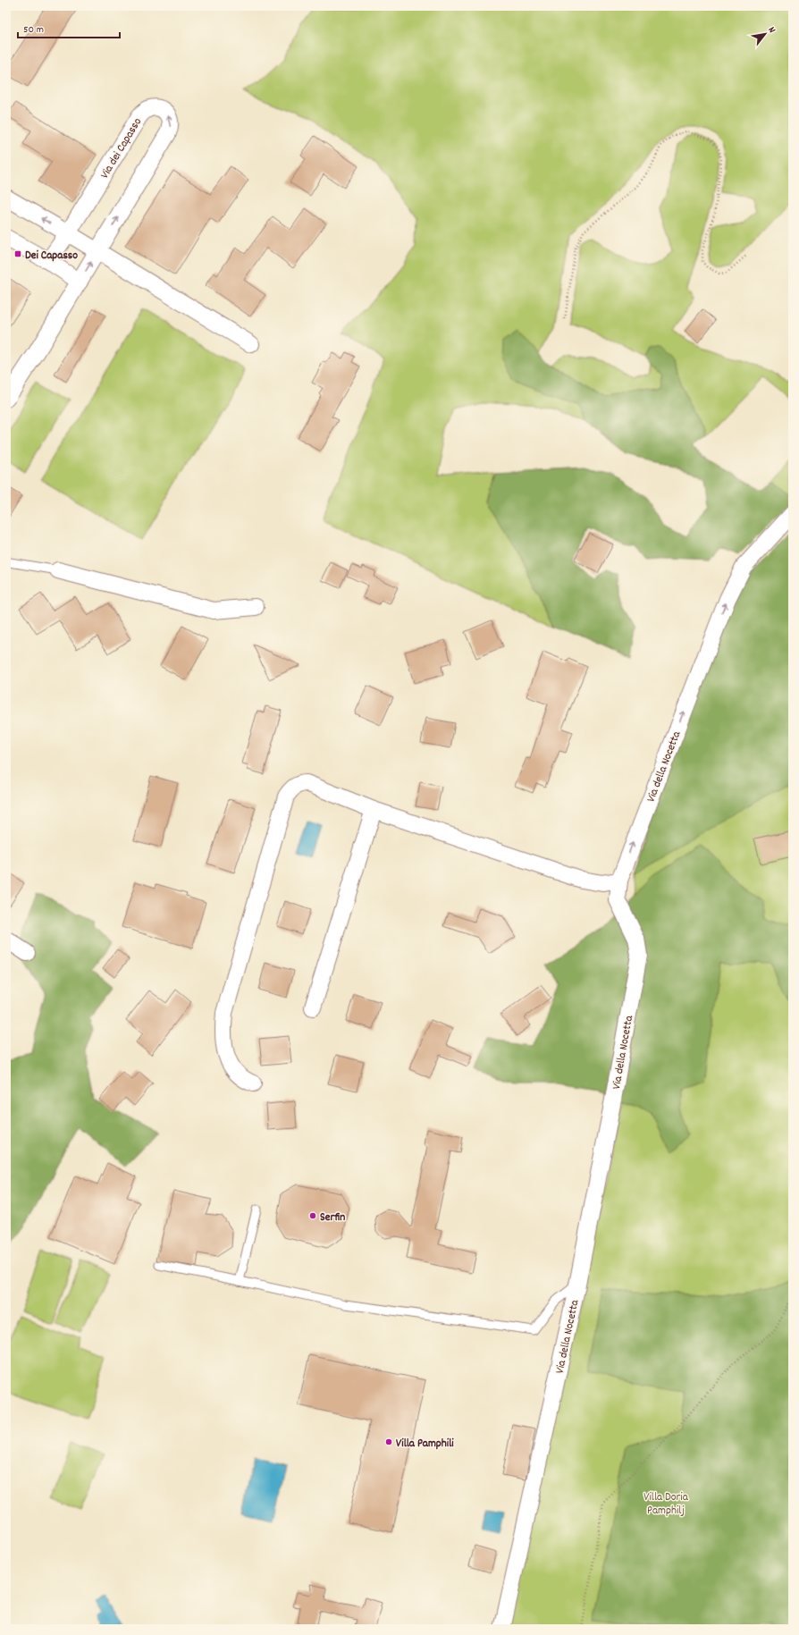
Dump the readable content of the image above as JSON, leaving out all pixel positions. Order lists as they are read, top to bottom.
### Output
{
  "streets": {
    "street": ["Via dei Capasso", "Via della Nocetta"]
  },
  "parks": ["Villa Doria Pamphilj"],
  "places": {
    "transit": ["Dei Capasso"],
    "other": ["Serfin", "Villa Pamphili"]
  },
  "scale_bar": "50 m",
  "north": "top right"
}
